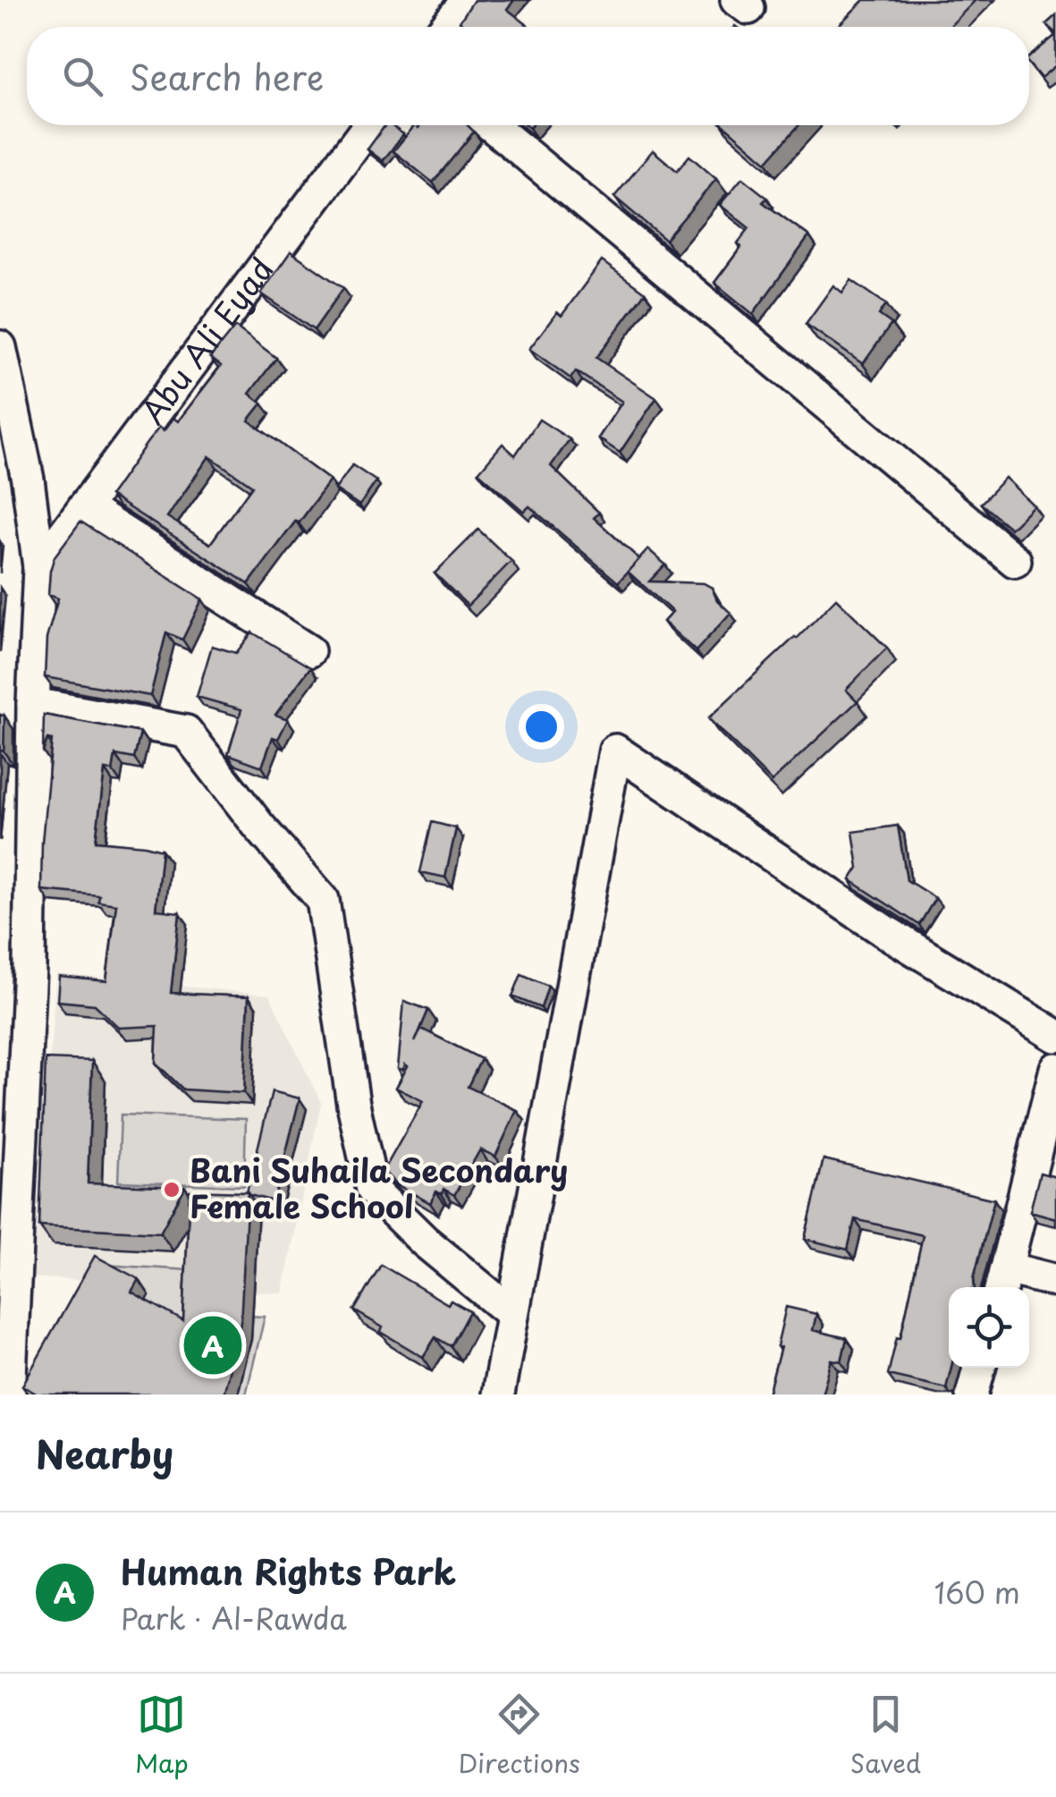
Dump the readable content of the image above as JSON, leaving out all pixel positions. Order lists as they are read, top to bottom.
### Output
{
  "streets": {
    "street": ["Abu Ali Eyad"]
  },
  "places": ["Bani Suhaila Secondary Female School"],
  "page": {
    "search": "Search here",
    "pins": "A",
    "heading": "Nearby",
    "list": [
      {
        "mark": "A",
        "name": "Human Rights Park",
        "note": "Park · Al-Rawda",
        "value": "160 m"
      }
    ],
    "nav": ["Map", "Directions", "Saved"]
  }
}
